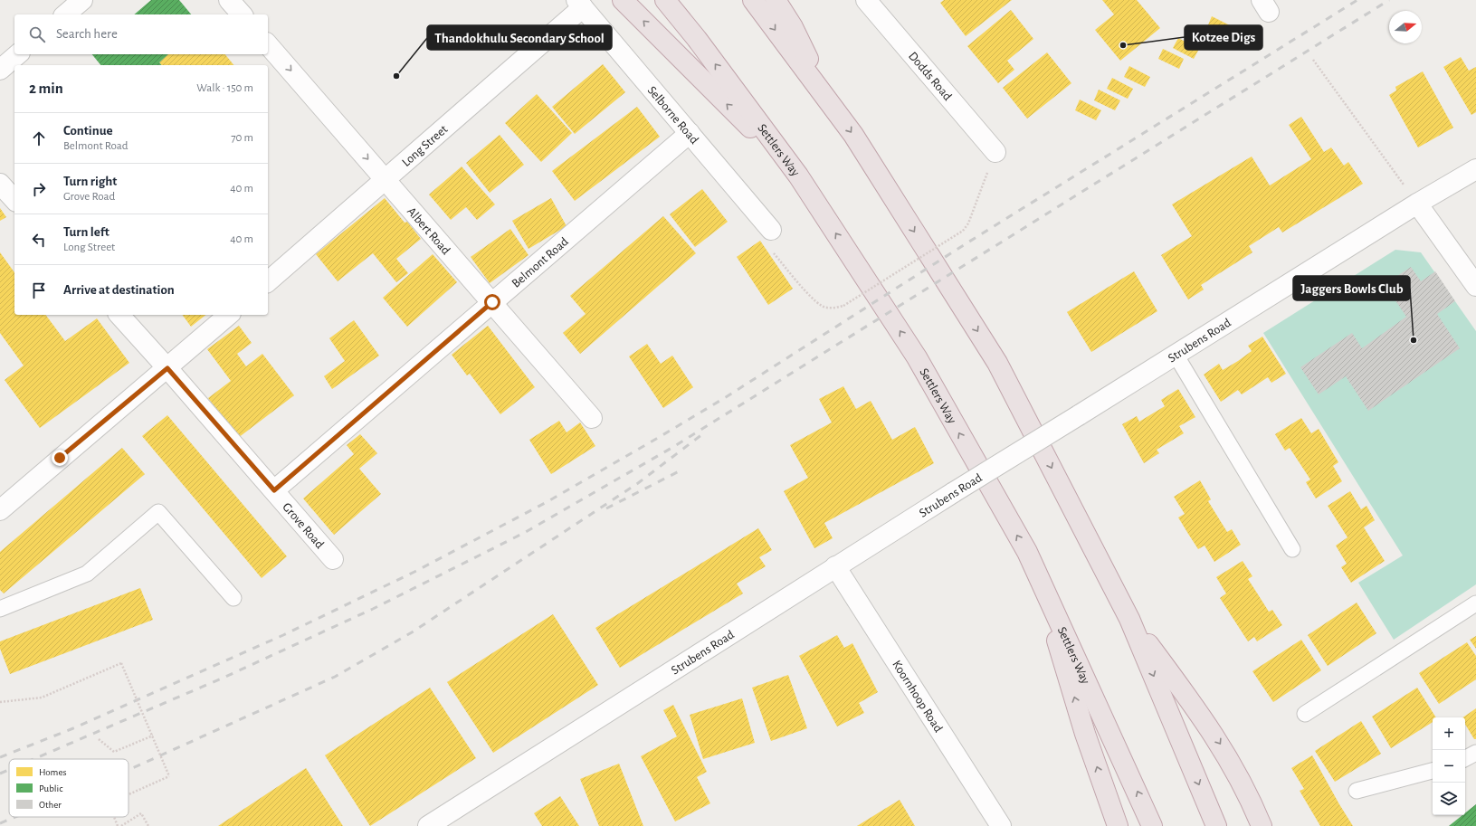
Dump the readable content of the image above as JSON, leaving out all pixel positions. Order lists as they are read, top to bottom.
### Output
{
  "streets": {
    "highway": ["Settlers Way"],
    "street": [
      "Dodds Road",
      "Selborne Road",
      "Long Street",
      "Albert Road",
      "Belmont Road",
      "Strubens Road",
      "Grove Road",
      "Koornhoop Road"
    ]
  },
  "crossings": [
    ["Selborne Road", "Long Street"],
    ["Selborne Road", "Belmont Road"],
    ["Long Street", "Albert Road"],
    ["Albert Road", "Belmont Road"],
    ["Belmont Road", "Grove Road"],
    ["Strubens Road", "Koornhoop Road"]
  ],
  "one_way": ["Albert Road"],
  "places": ["Kotzee Digs", "Thandokhulu Secondary School", "Jaggers Bowls Club"],
  "legend": ["Homes", "Public", "Other"],
  "north": "right",
  "page": {
    "search": "Search here",
    "heading": ["2 min", "Walk · 150 m"],
    "list": [
      ["Continue", "Belmont Road", "70 m"],
      ["Turn right", "Grove Road", "40 m"],
      ["Turn left", "Long Street", "40 m"],
      "Arrive at destination"
    ],
    "map_buttons": ["+", "−"]
  }
}
